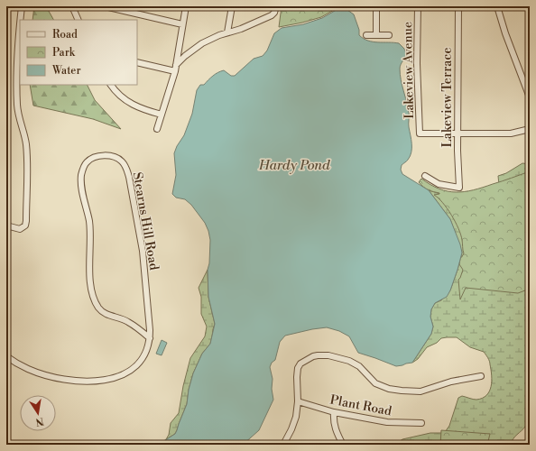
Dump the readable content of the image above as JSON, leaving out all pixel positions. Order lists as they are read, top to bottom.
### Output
{
  "streets": {
    "street": [
      "Lakeview Avenue",
      "Lakeview Terrace",
      "Stearns Hill Road",
      "Plant Road"
    ]
  },
  "crossings": [
    ["Lakeview Avenue", "Lakeview Terrace"]
  ],
  "water": ["Hardy Pond"],
  "legend": ["Road", "Park", "Water"],
  "north": "bottom"
}
